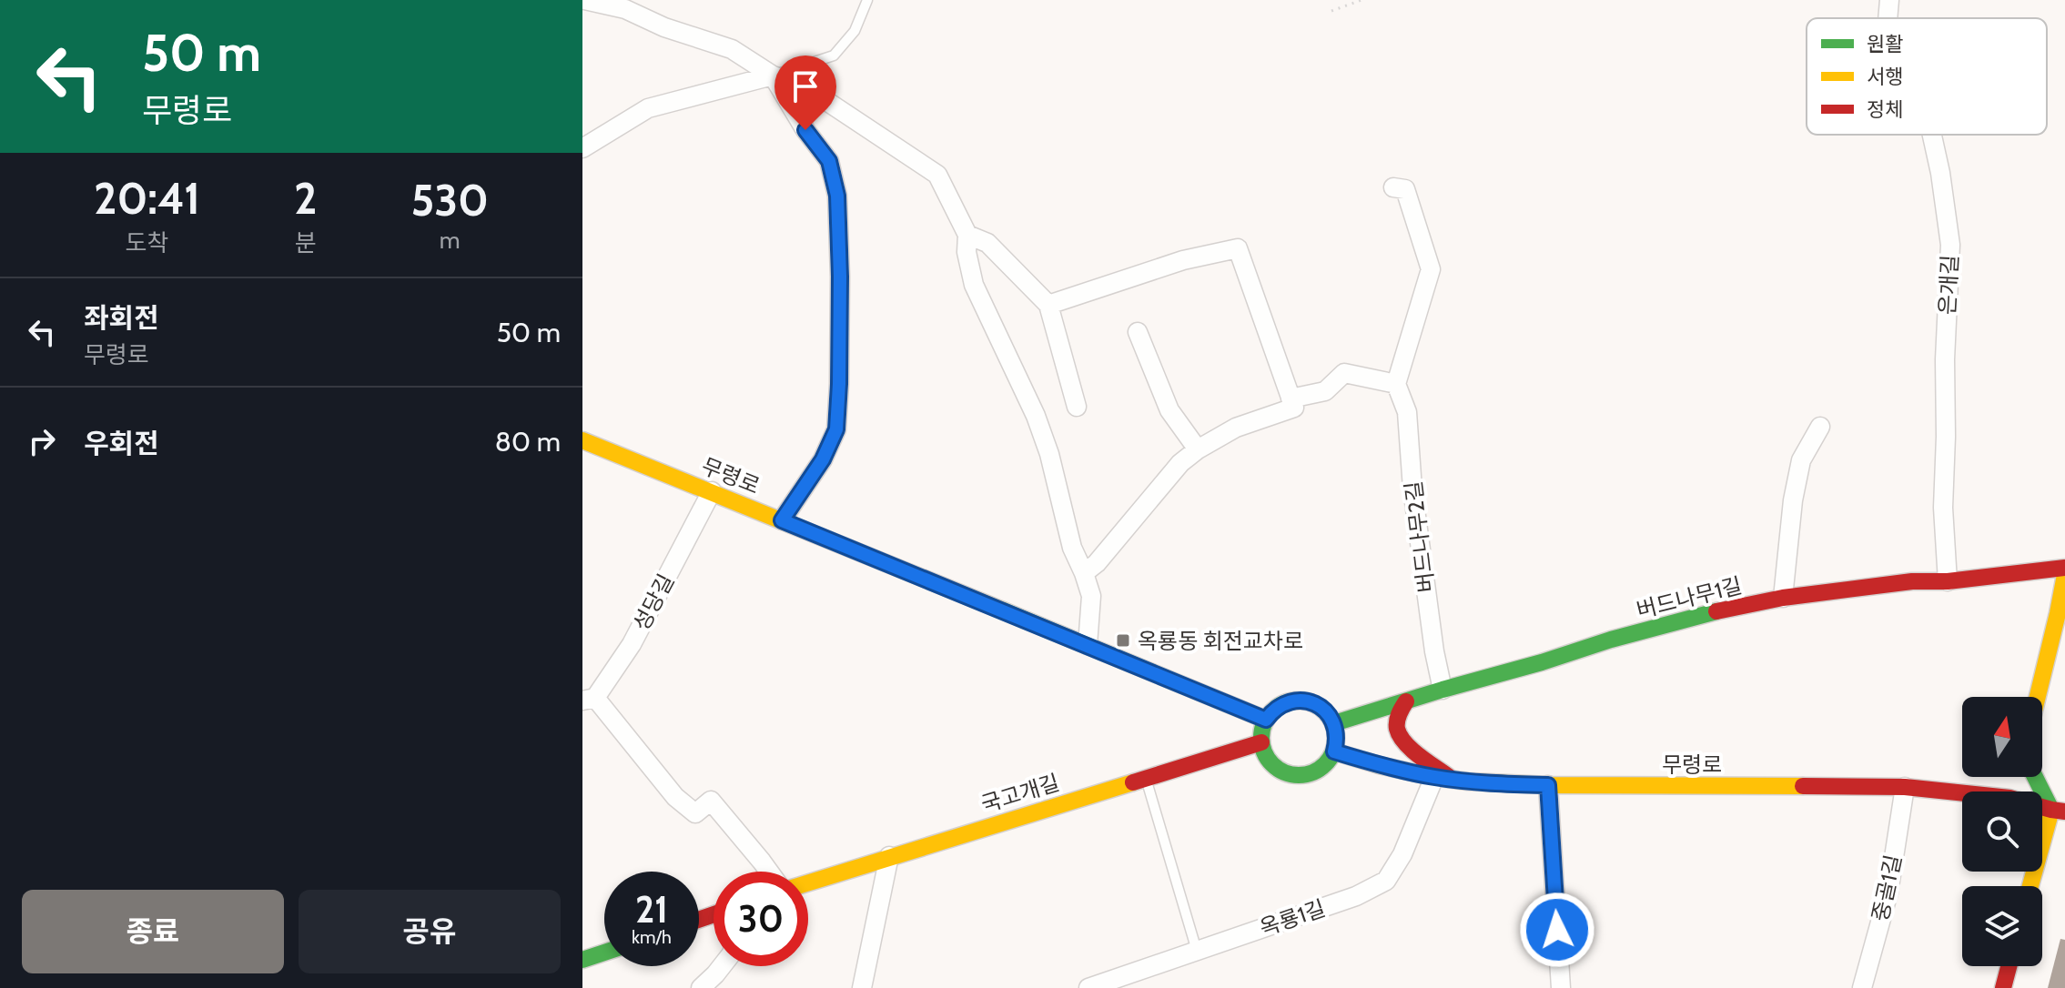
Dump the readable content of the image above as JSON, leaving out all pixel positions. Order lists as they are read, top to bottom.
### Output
{
  "streets": {
    "main road": ["무령로", "버드나무1길", "국고개길"],
    "street": [
      "은개길",
      "버드나무2길",
      "성당길",
      "중골1길",
      "옥룡1길"
    ]
  },
  "crossings": [
    ["은개길", "버드나무1길"],
    ["무령로", "버드나무1길"],
    ["무령로", "성당길"],
    ["무령로", "국고개길"],
    ["무령로", "중골1길"],
    ["무령로", "옥룡1길"],
    ["버드나무2길", "버드나무1길"],
    ["버드나무1길", "국고개길"]
  ],
  "places": {
    "transit": ["옥룡동 회전교차로"]
  },
  "legend": ["원활", "서행", "정체"],
  "north": "top",
  "page": {
    "turn": ["50 m", "무령로"],
    "eta": [
      "20:41",
      "도착",
      "2",
      "분",
      "530",
      "m"
    ],
    "list": [
      {
        "name": "좌회전",
        "note": "무령로",
        "value": "50 m"
      },
      {
        "name": "우회전",
        "value": "80 m"
      }
    ],
    "speed": "21 km/h",
    "limit": "30",
    "buttons": ["종료", "공유"]
  }
}
